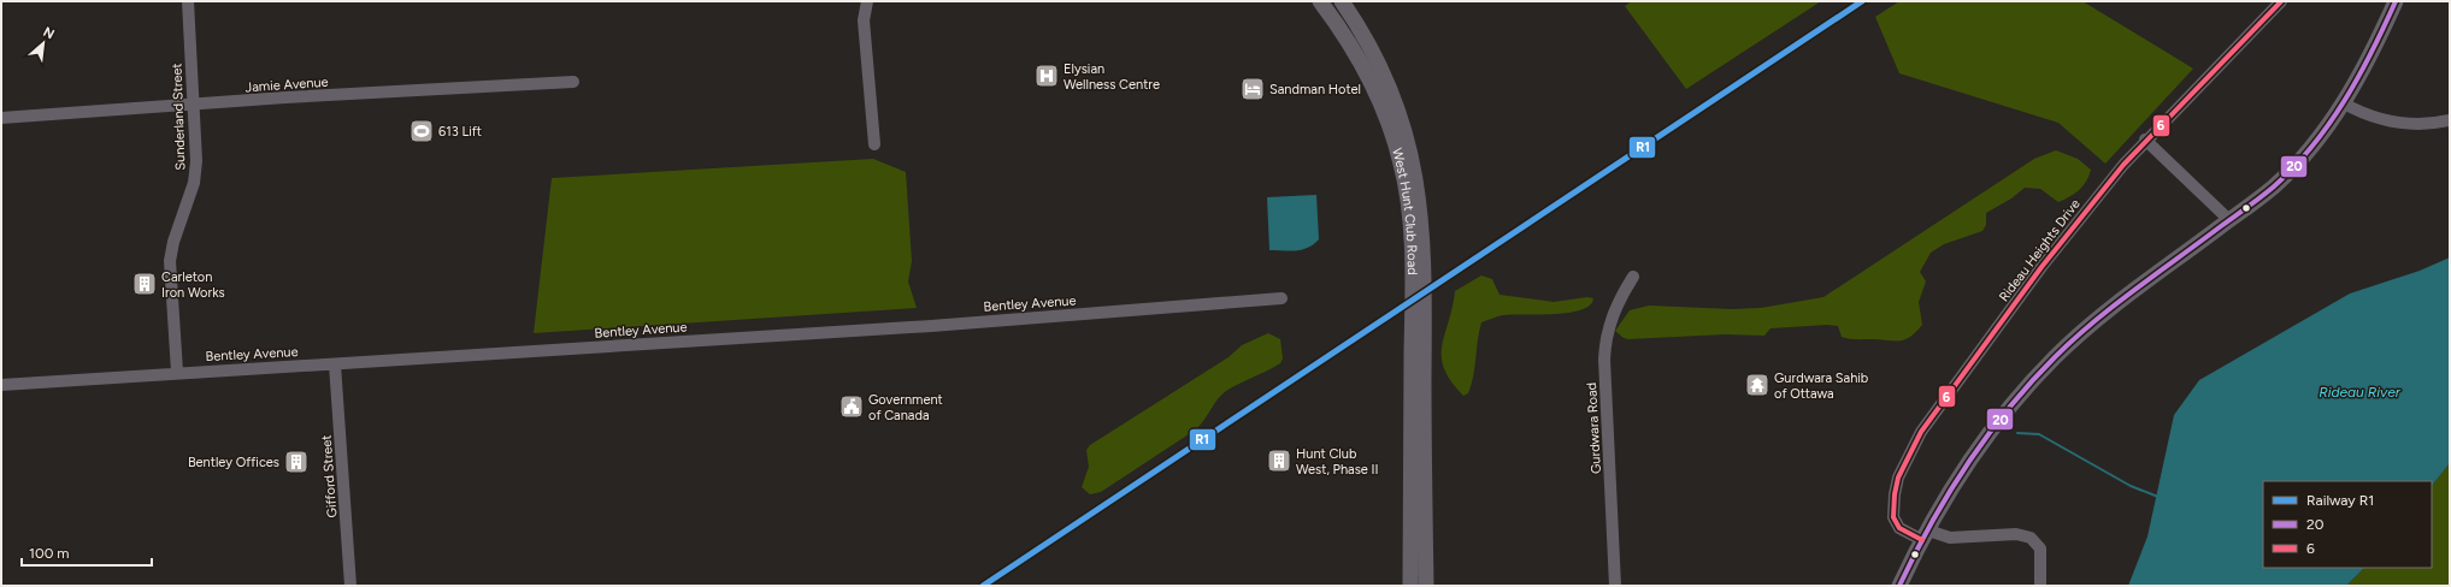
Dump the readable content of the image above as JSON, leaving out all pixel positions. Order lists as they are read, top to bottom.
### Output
{
  "streets": {
    "main road": ["West Hunt Club Road"],
    "street": [
      "Jamie Avenue",
      "Sunderland Street",
      "Rideau Heights Drive",
      "Bentley Avenue",
      "Gurdwara Road",
      "Gifford Street"
    ]
  },
  "crossings": [
    ["Jamie Avenue", "Sunderland Street"],
    ["Sunderland Street", "Bentley Avenue"],
    ["Bentley Avenue", "Gifford Street"]
  ],
  "water": ["Rideau River"],
  "places": {
    "hospital": ["Elysian Wellness Centre"],
    "hotel": ["Sandman Hotel"],
    "sports": ["613 Lift"],
    "building": ["Carleton Iron Works", "Hunt Club West, Phase II", "Bentley Offices"],
    "temple": ["Gurdwara Sahib of Ottawa"],
    "public building": ["Government of Canada"]
  },
  "lines": ["rail line R1", "transit line 20", "transit line 6"],
  "legend": ["Railway R1", "20", "6"],
  "scale_bar": "100 m",
  "north": "top right"
}
